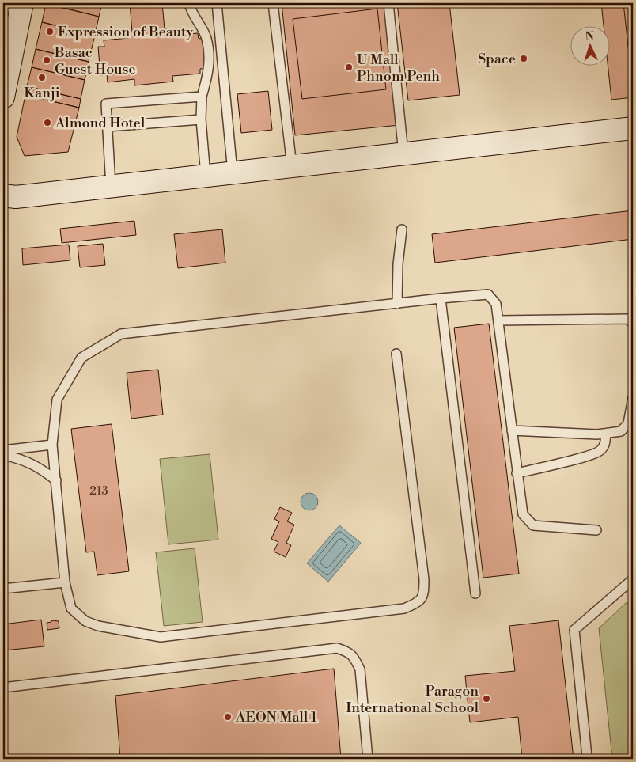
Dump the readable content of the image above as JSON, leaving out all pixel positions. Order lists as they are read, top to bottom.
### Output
{
  "places": [
    "Expression of Beauty",
    "Space",
    "Basac Guest House",
    "U Mall Phnom Penh",
    "Kanji",
    "Almond Hotel",
    "Paragon International School",
    "AEON Mall 1"
  ],
  "house_numbers": ["213"],
  "north": "top"
}
